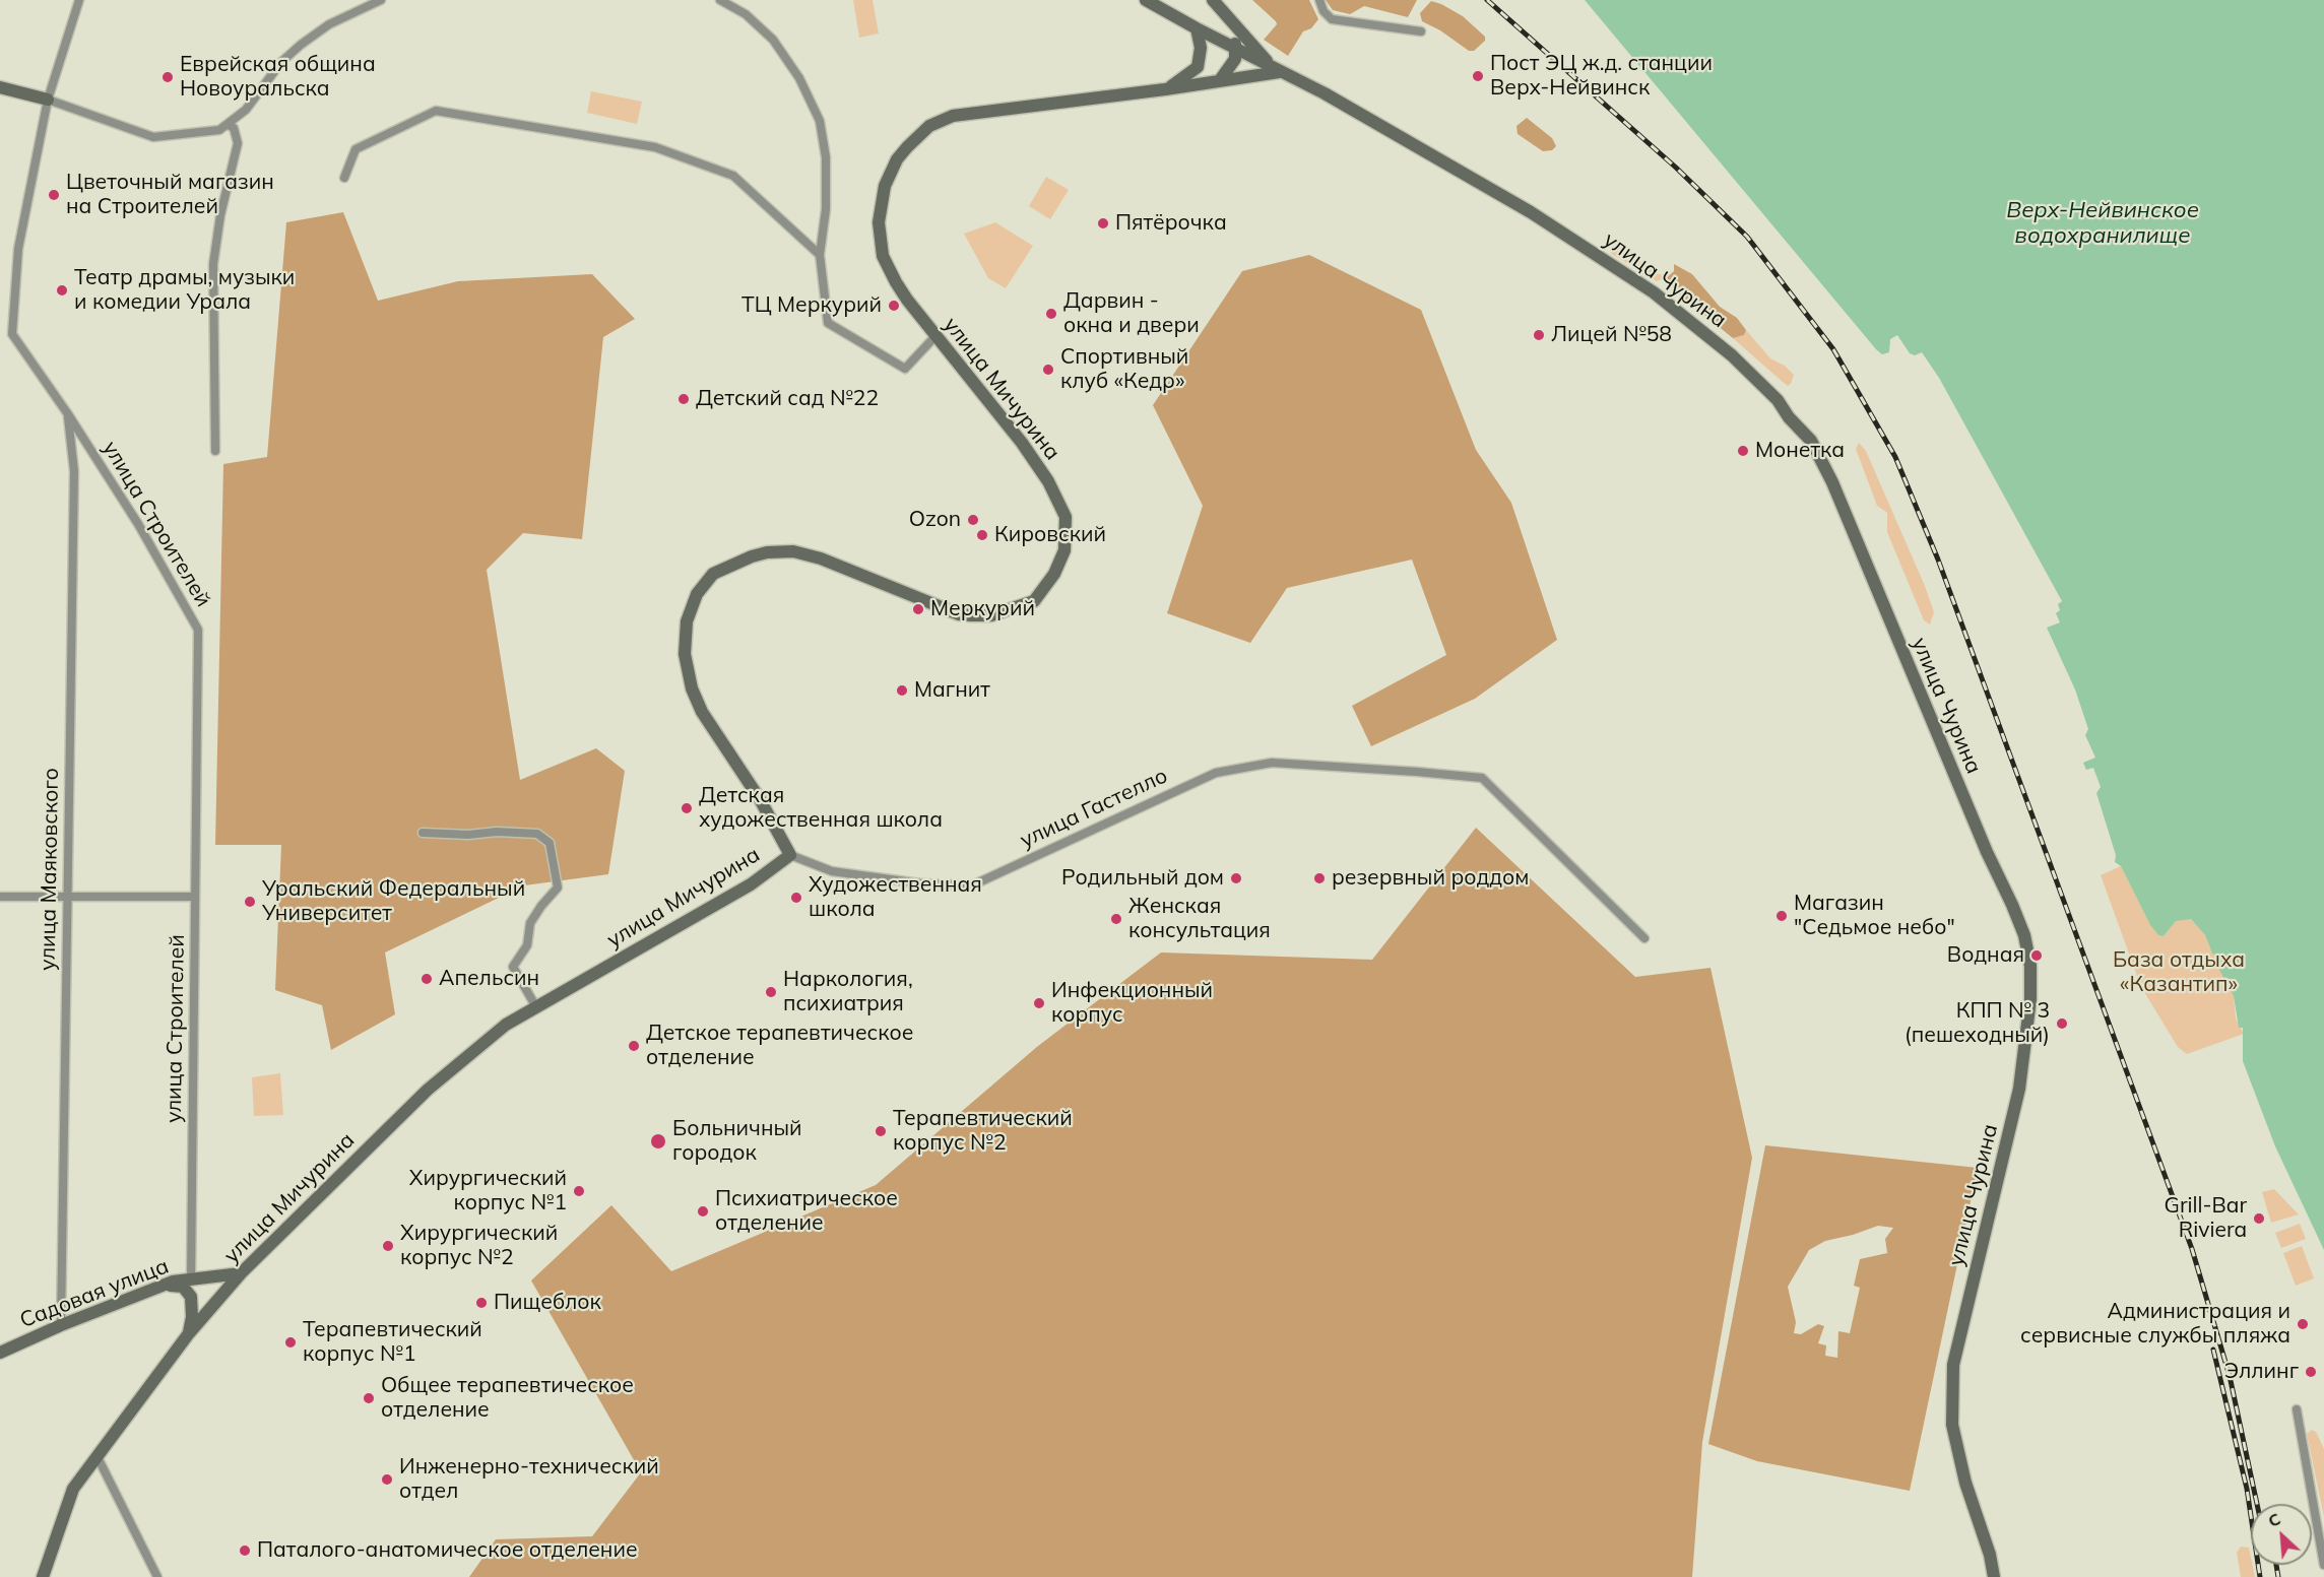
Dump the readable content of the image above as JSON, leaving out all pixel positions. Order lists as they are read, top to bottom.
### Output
{
  "streets": {
    "street": [
      "улица Чурина",
      "улица Мичурина",
      "улица Строителей",
      "улица Гастелло",
      "улица Маяковского",
      "Садовая улица"
    ]
  },
  "crossings": [
    ["улица Чурина", "улица Мичурина"],
    ["улица Мичурина", "улица Гастелло"],
    ["улица Мичурина", "Садовая улица"],
    ["улица Строителей", "улица Маяковского"],
    ["улица Строителей", "Садовая улица"],
    ["улица Маяковского", "Садовая улица"]
  ],
  "water": ["Верх-Нейвинское водохранилище"],
  "parks": ["База отдыха «Казантип»"],
  "places": [
    "Пост ЭЦ ж.д. станции Верх-Нейвинск",
    "Еврейская община Новоуральска",
    "Цветочный магазин на Строителей",
    "Пятёрочка",
    "Театр драмы, музыки и комедии Урала",
    "ТЦ Меркурий",
    "Дарвин - окна и двери",
    "Лицей №58",
    "Спортивный клуб «Кедр»",
    "Детский сад №22",
    "Монетка",
    "Ozon",
    "Кировский",
    "Меркурий",
    "Магнит",
    "Детская художественная школа",
    "Родильный дом",
    "резервный роддом",
    "Художественная школа",
    "Уральский Федеральный Университет",
    "Магазин \"Седьмое небо\"",
    "Женская консультация",
    "Водная",
    "Апельсин",
    "Наркология, психиатрия",
    "Инфекционный корпус",
    "КПП № 3 (пешеходный)",
    "Детское терапевтическое отделение",
    "Терапевтический корпус №2",
    "Больничный городок",
    "Хирургический корпус №1",
    "Психиатрическое отделение",
    "Grill-Bar Riviera",
    "Хирургический корпус №2",
    "Пищеблок",
    "Администрация и сервисные службы пляжа",
    "Терапевтический корпус №1",
    "Эллинг",
    "Общее терапевтическое отделение",
    "Инженерно-технический отдел",
    "Паталого-анатомическое отделение"
  ],
  "north": "top left"
}
